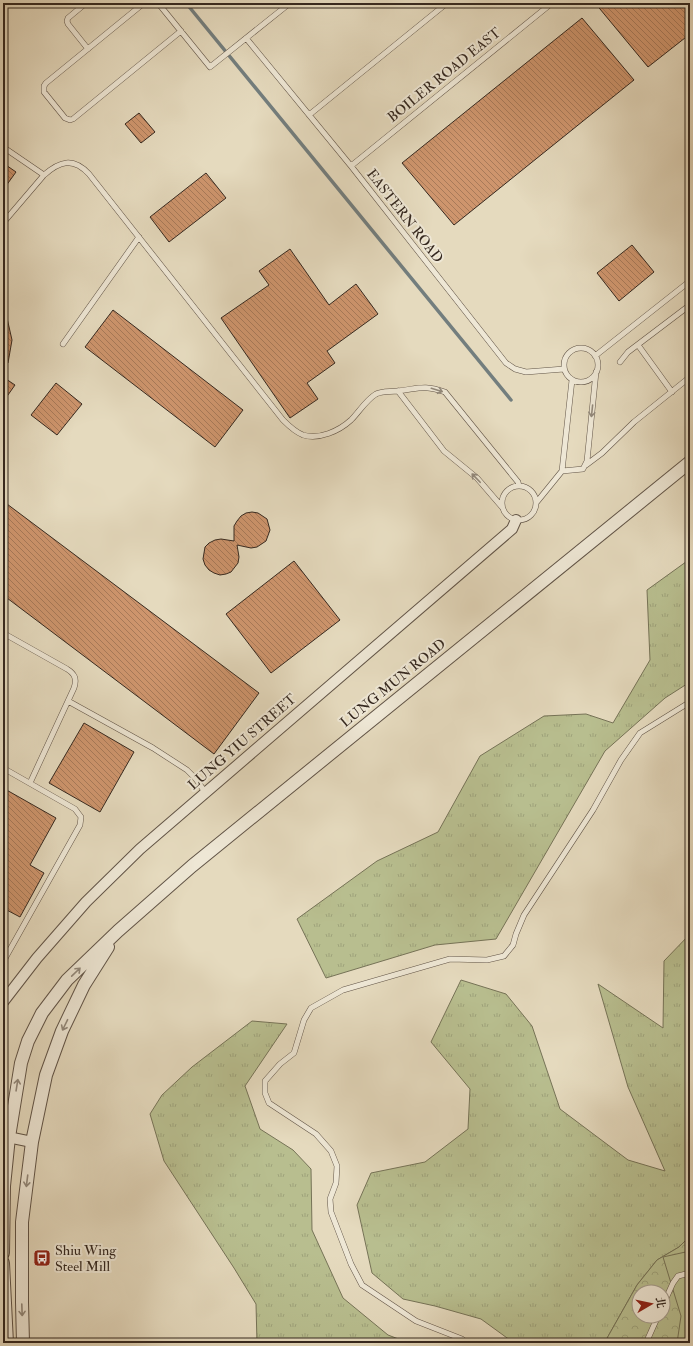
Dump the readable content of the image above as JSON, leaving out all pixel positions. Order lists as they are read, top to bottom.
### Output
{
  "streets": {
    "street": ["LUNG MUN ROAD", "LUNG YIU STREET"],
    "lane": ["BOILER ROAD EAST", "EASTERN ROAD"]
  },
  "crossings": [
    ["BOILER ROAD EAST", "EASTERN ROAD"]
  ],
  "places": {
    "bus stop": ["Shiu Wing Steel Mill"]
  },
  "north": "right"
}
